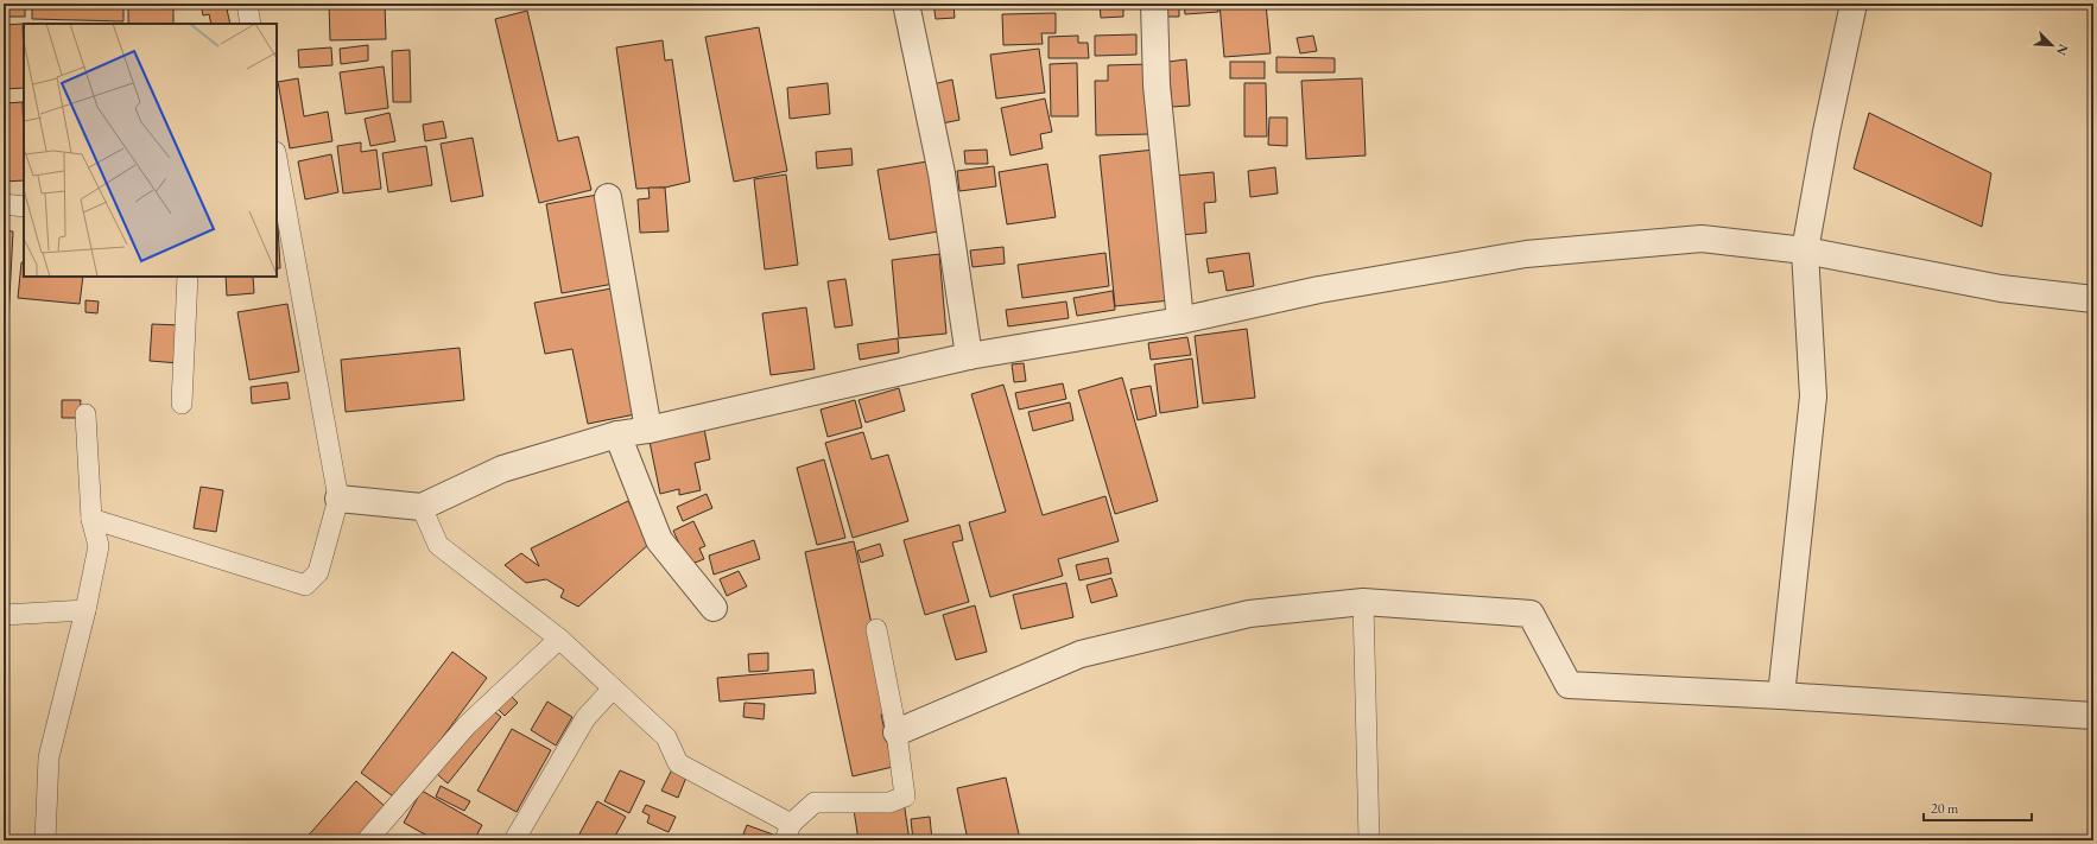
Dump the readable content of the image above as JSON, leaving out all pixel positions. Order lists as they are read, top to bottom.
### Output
{
  "scale_bar": "20 m",
  "north": "bottom right"
}
